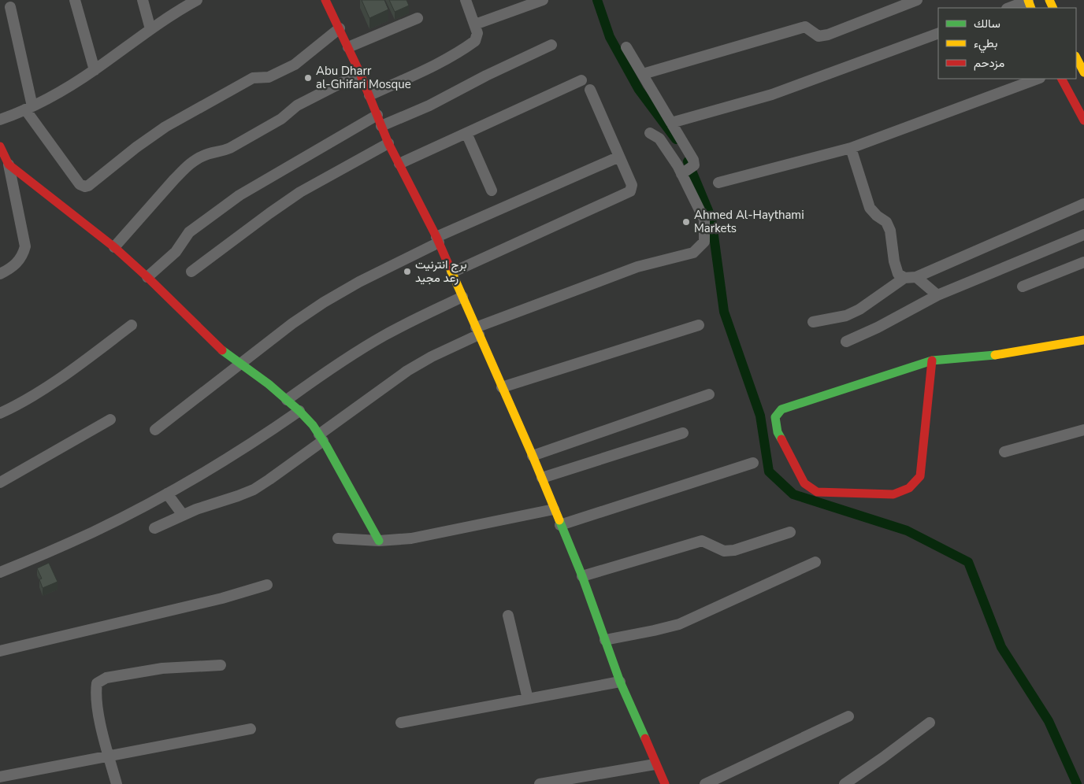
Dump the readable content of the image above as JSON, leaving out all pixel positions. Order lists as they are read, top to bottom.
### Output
{
  "places": ["Abu Dharr al-Ghifari Mosque", "Ahmed Al-Haythami Markets", "برج انترنيت رعد مجيد"],
  "legend": ["سالك", "بطيء", "مزدحم"]
}
